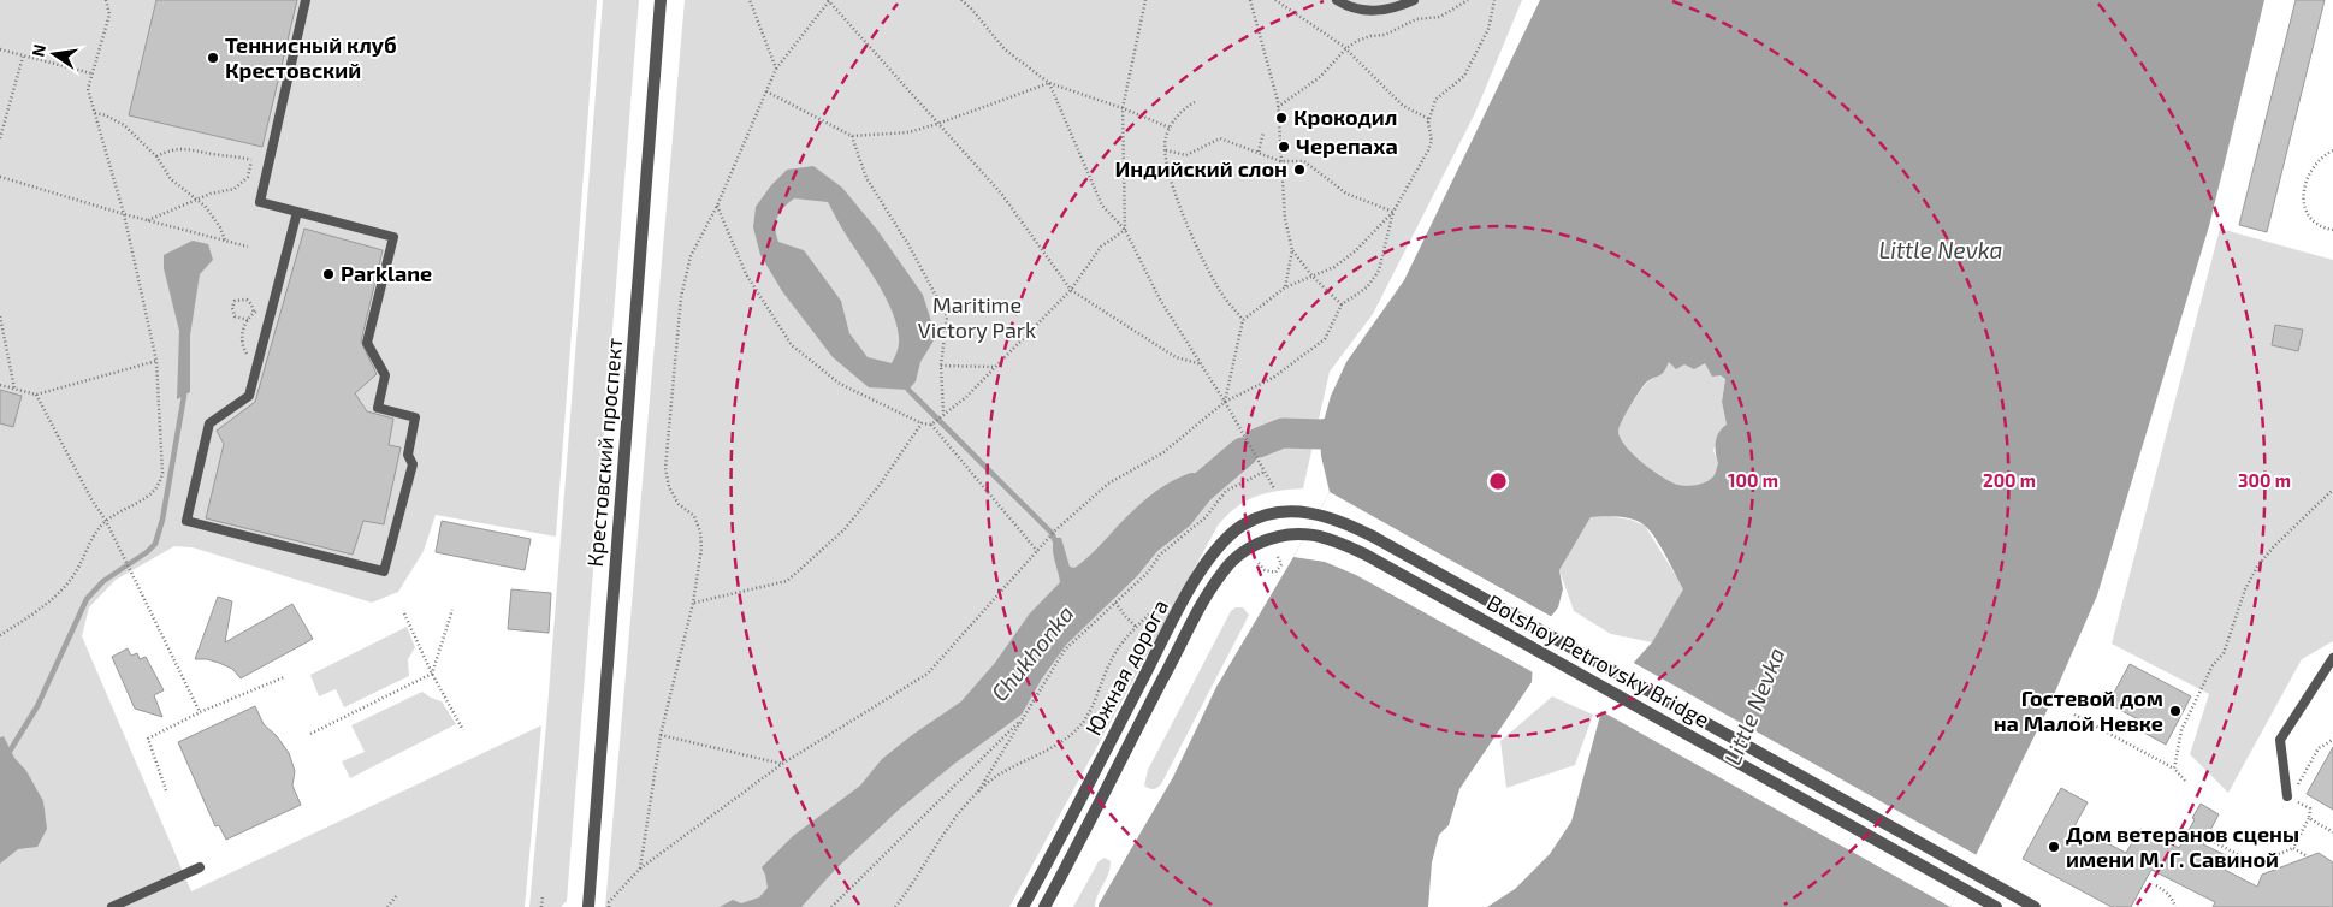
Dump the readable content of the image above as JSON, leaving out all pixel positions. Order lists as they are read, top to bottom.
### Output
{
  "streets": {
    "street": ["Крестовский проспект", "Bolshoy Petrovsky Bridge", "Южная дорога"]
  },
  "crossings": [
    ["Bolshoy Petrovsky Bridge", "Южная дорога"]
  ],
  "water": ["Little Nevka", "Chukhonka"],
  "parks": ["Maritime Victory Park"],
  "places": [
    "Теннисный клуб Крестовский",
    "Крокодил",
    "Черепаха",
    "Индийский слон",
    "Parklane",
    "Гостевой дом на Малой Невке",
    "Дом ветеранов сцены имени М. Г. Савиной"
  ],
  "north": "left",
  "rings": ["100 m", "200 m", "300 m"]
}
